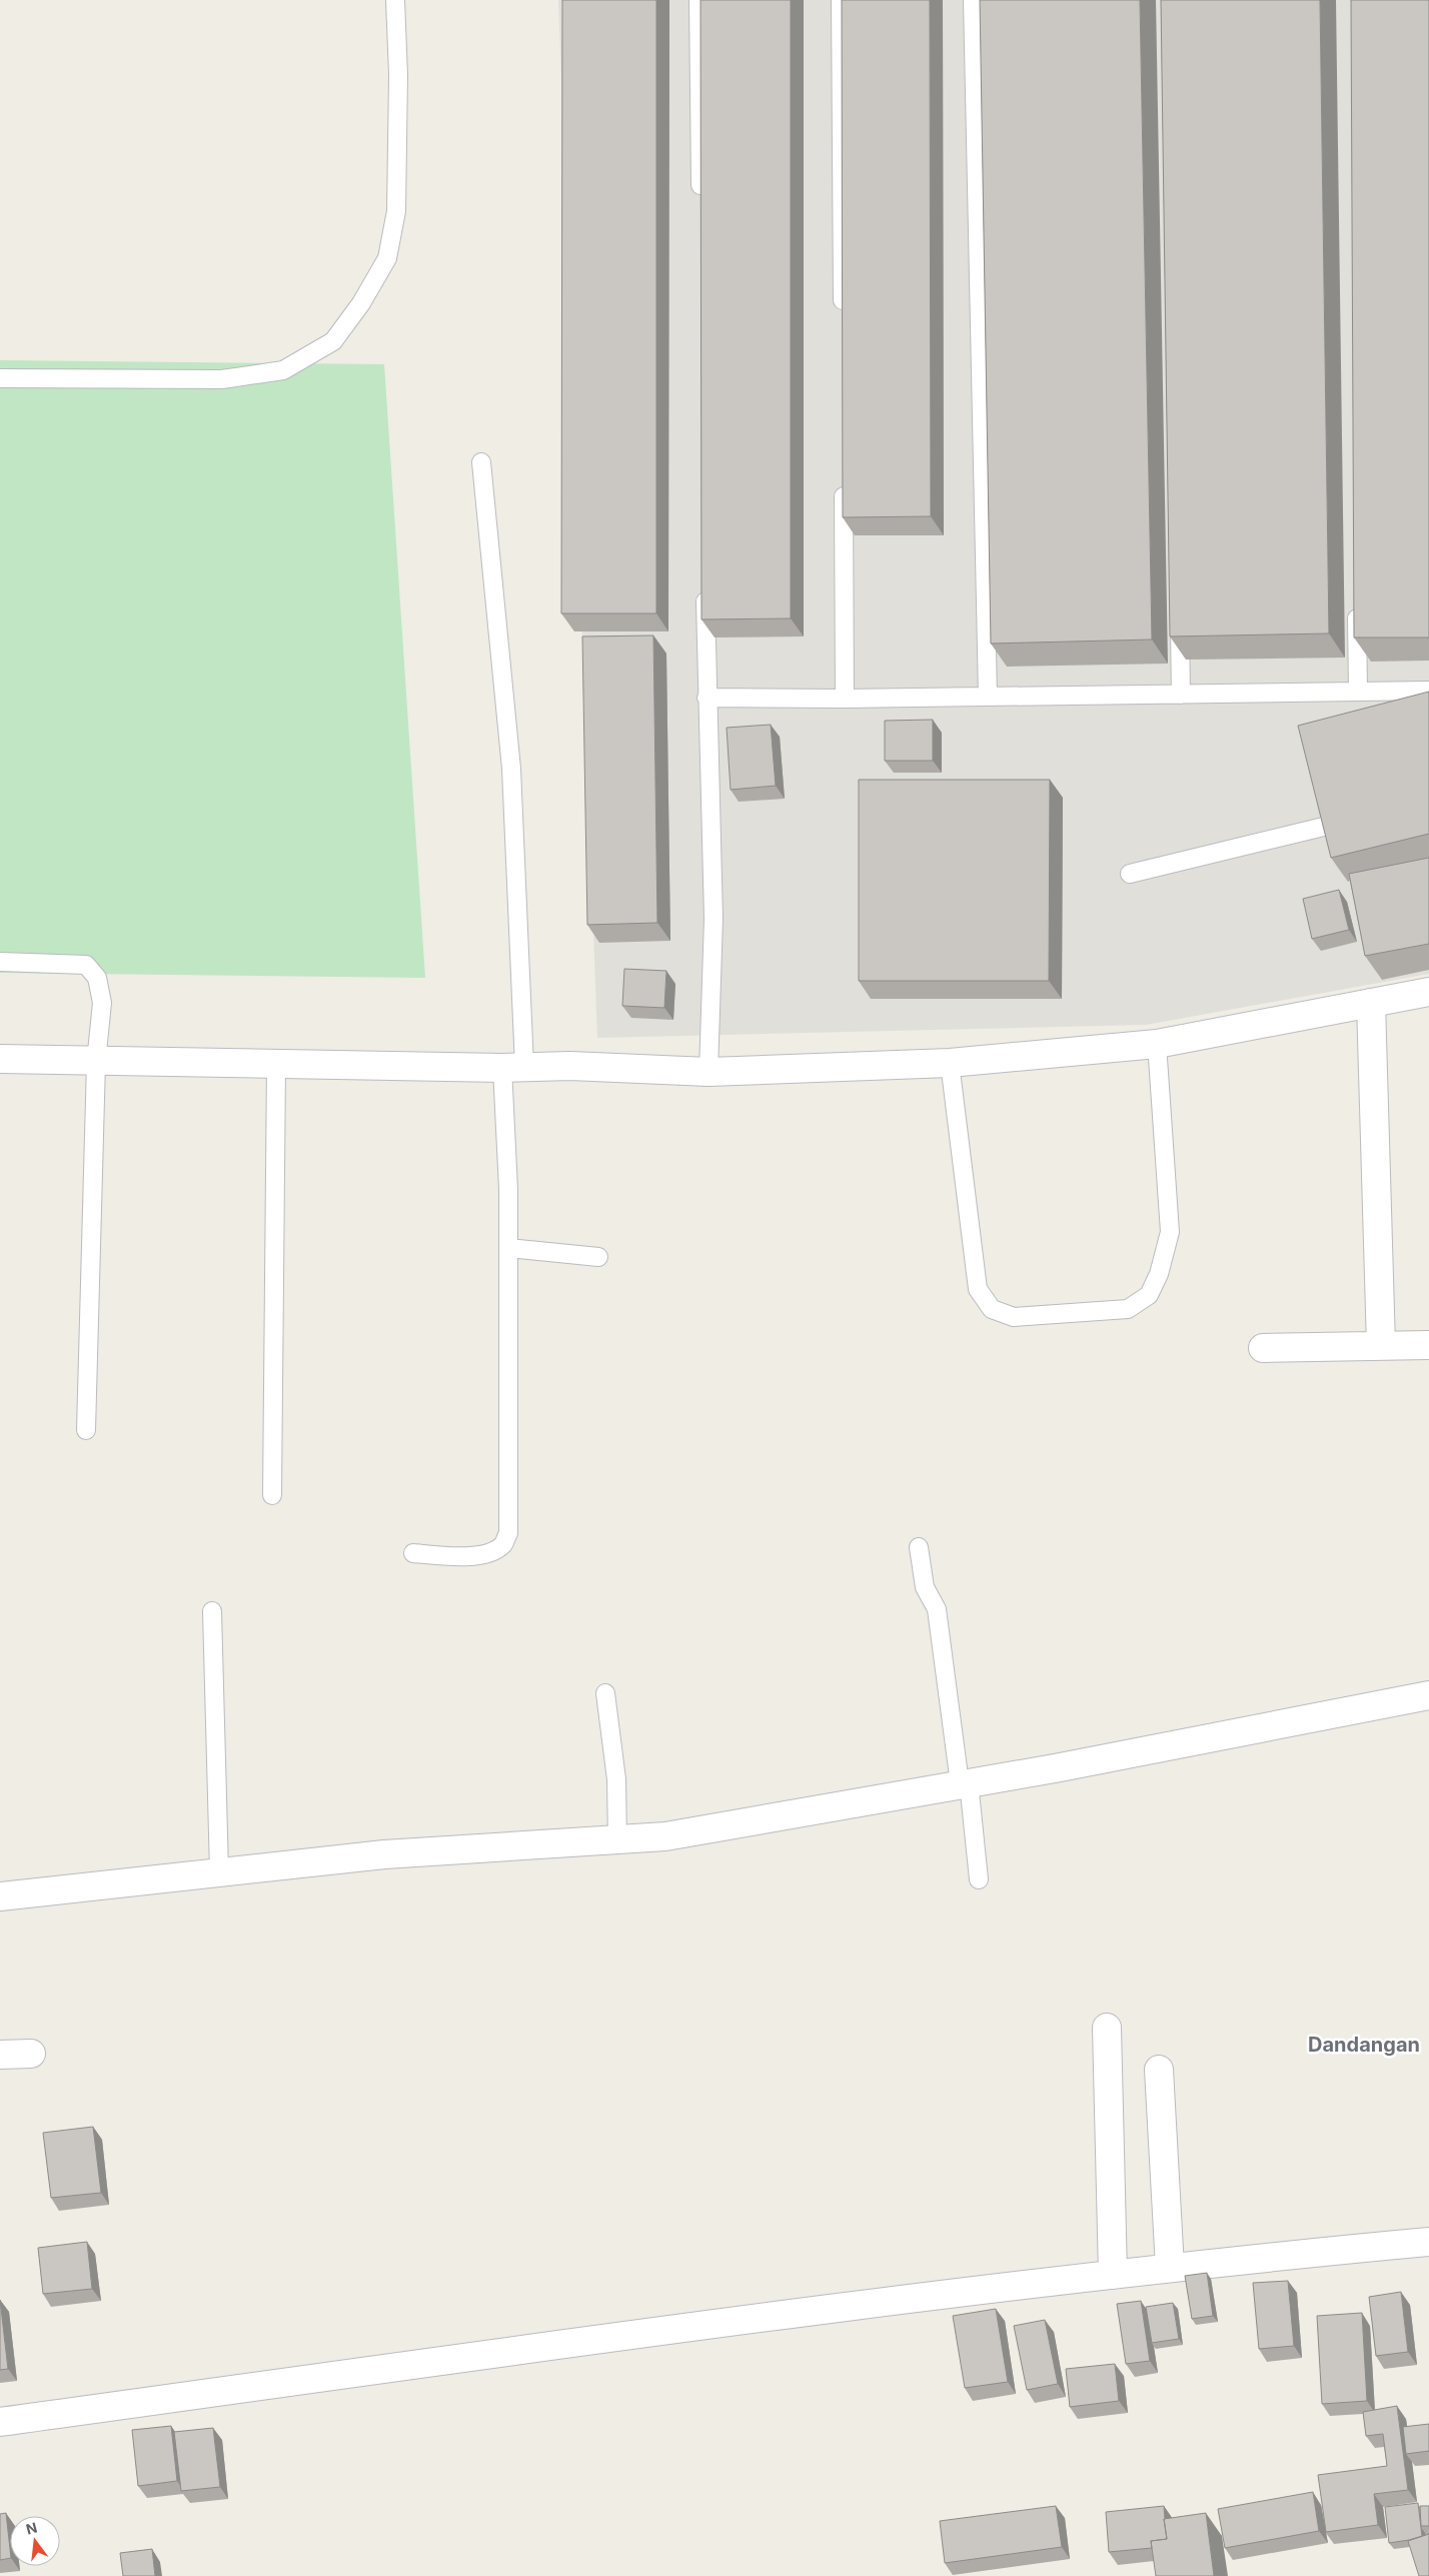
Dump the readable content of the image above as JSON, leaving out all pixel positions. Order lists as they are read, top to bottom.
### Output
{
  "districts": ["Dandangan"],
  "north": "top"
}
